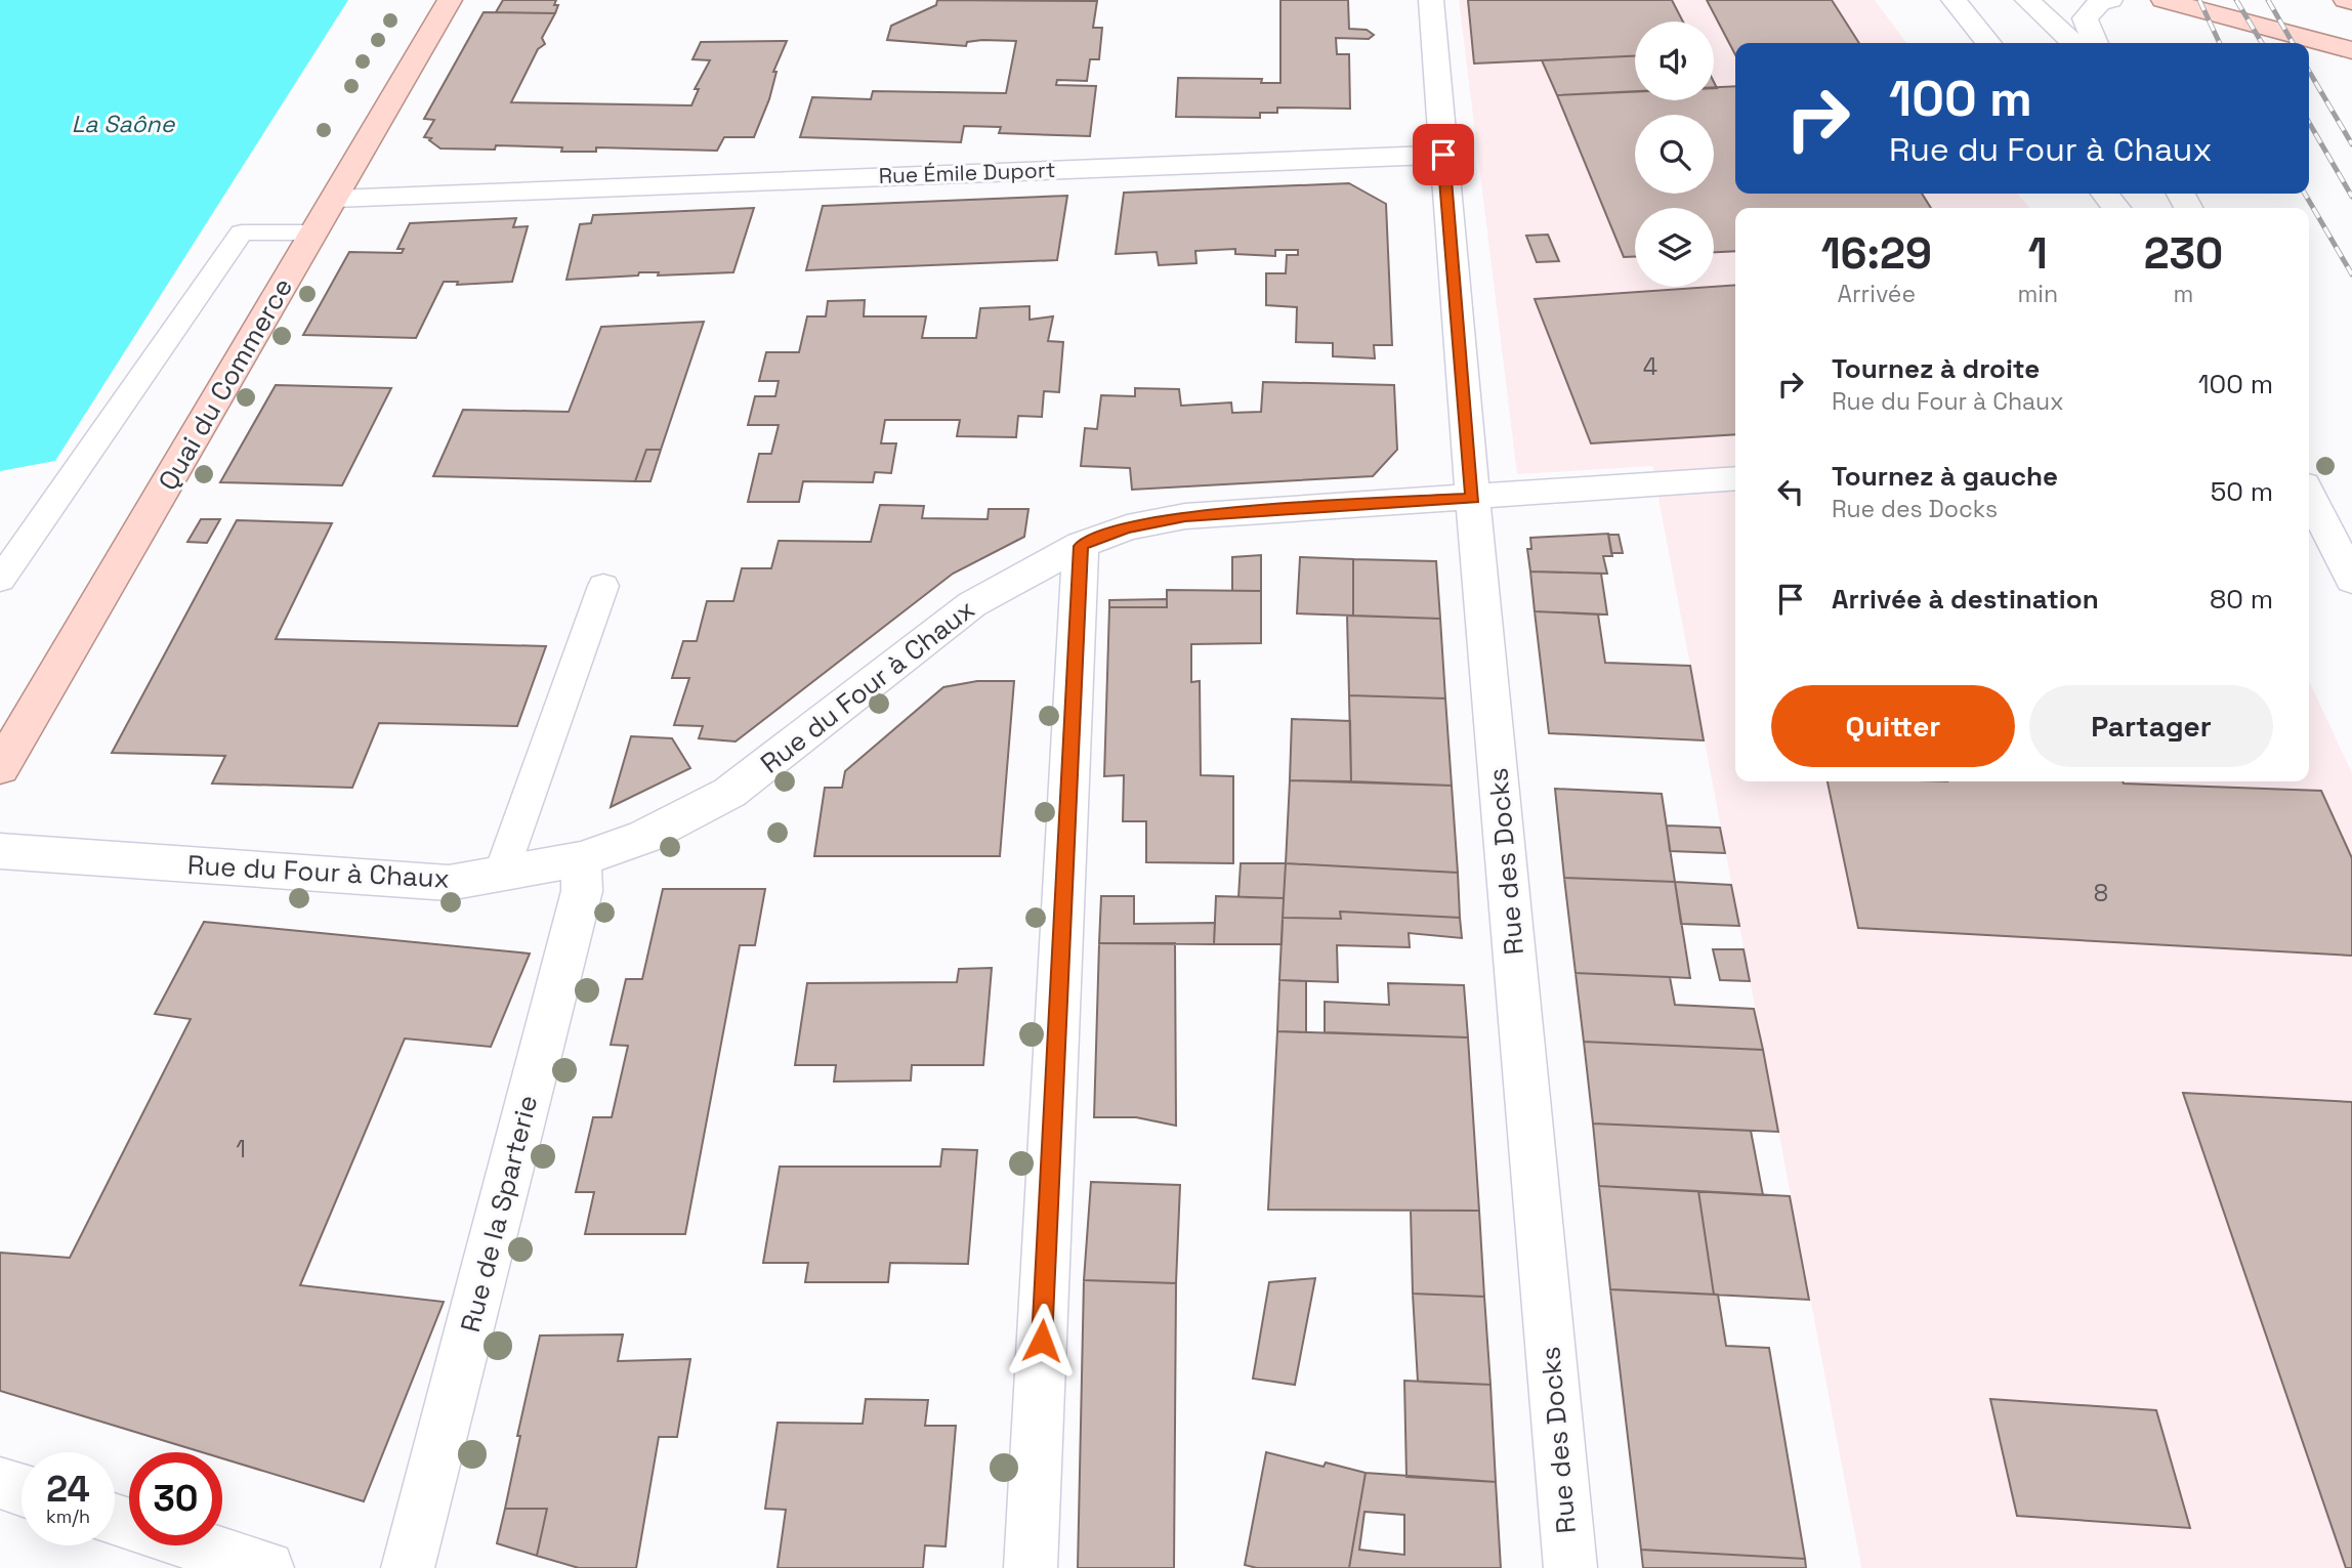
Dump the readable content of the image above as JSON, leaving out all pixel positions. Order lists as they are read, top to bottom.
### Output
{
  "streets": {
    "main road": ["Quai du Commerce"],
    "street": [
      "Rue Émile Duport",
      "Rue du Four à Chaux",
      "Rue des Docks",
      "Rue de la Sparterie"
    ]
  },
  "crossings": [
    ["Rue Émile Duport", "Quai du Commerce"],
    ["Rue Émile Duport", "Rue des Docks"],
    ["Rue du Four à Chaux", "Rue des Docks"],
    ["Rue du Four à Chaux", "Rue de la Sparterie"]
  ],
  "water": ["La Saône"],
  "house_numbers": ["4", "8", "1"],
  "page": {
    "turn": ["100 m", "Rue du Four à Chaux"],
    "eta": [
      "16:29",
      "Arrivée",
      "1",
      "min",
      "230",
      "m"
    ],
    "list": [
      {
        "name": "Tournez à droite",
        "note": "Rue du Four à Chaux",
        "value": "100 m"
      },
      {
        "name": "Tournez à gauche",
        "note": "Rue des Docks",
        "value": "50 m"
      },
      {
        "name": "Arrivée à destination",
        "value": "80 m"
      }
    ],
    "buttons": ["Quitter", "Partager"],
    "speed": "24 km/h",
    "limit": "30"
  }
}
